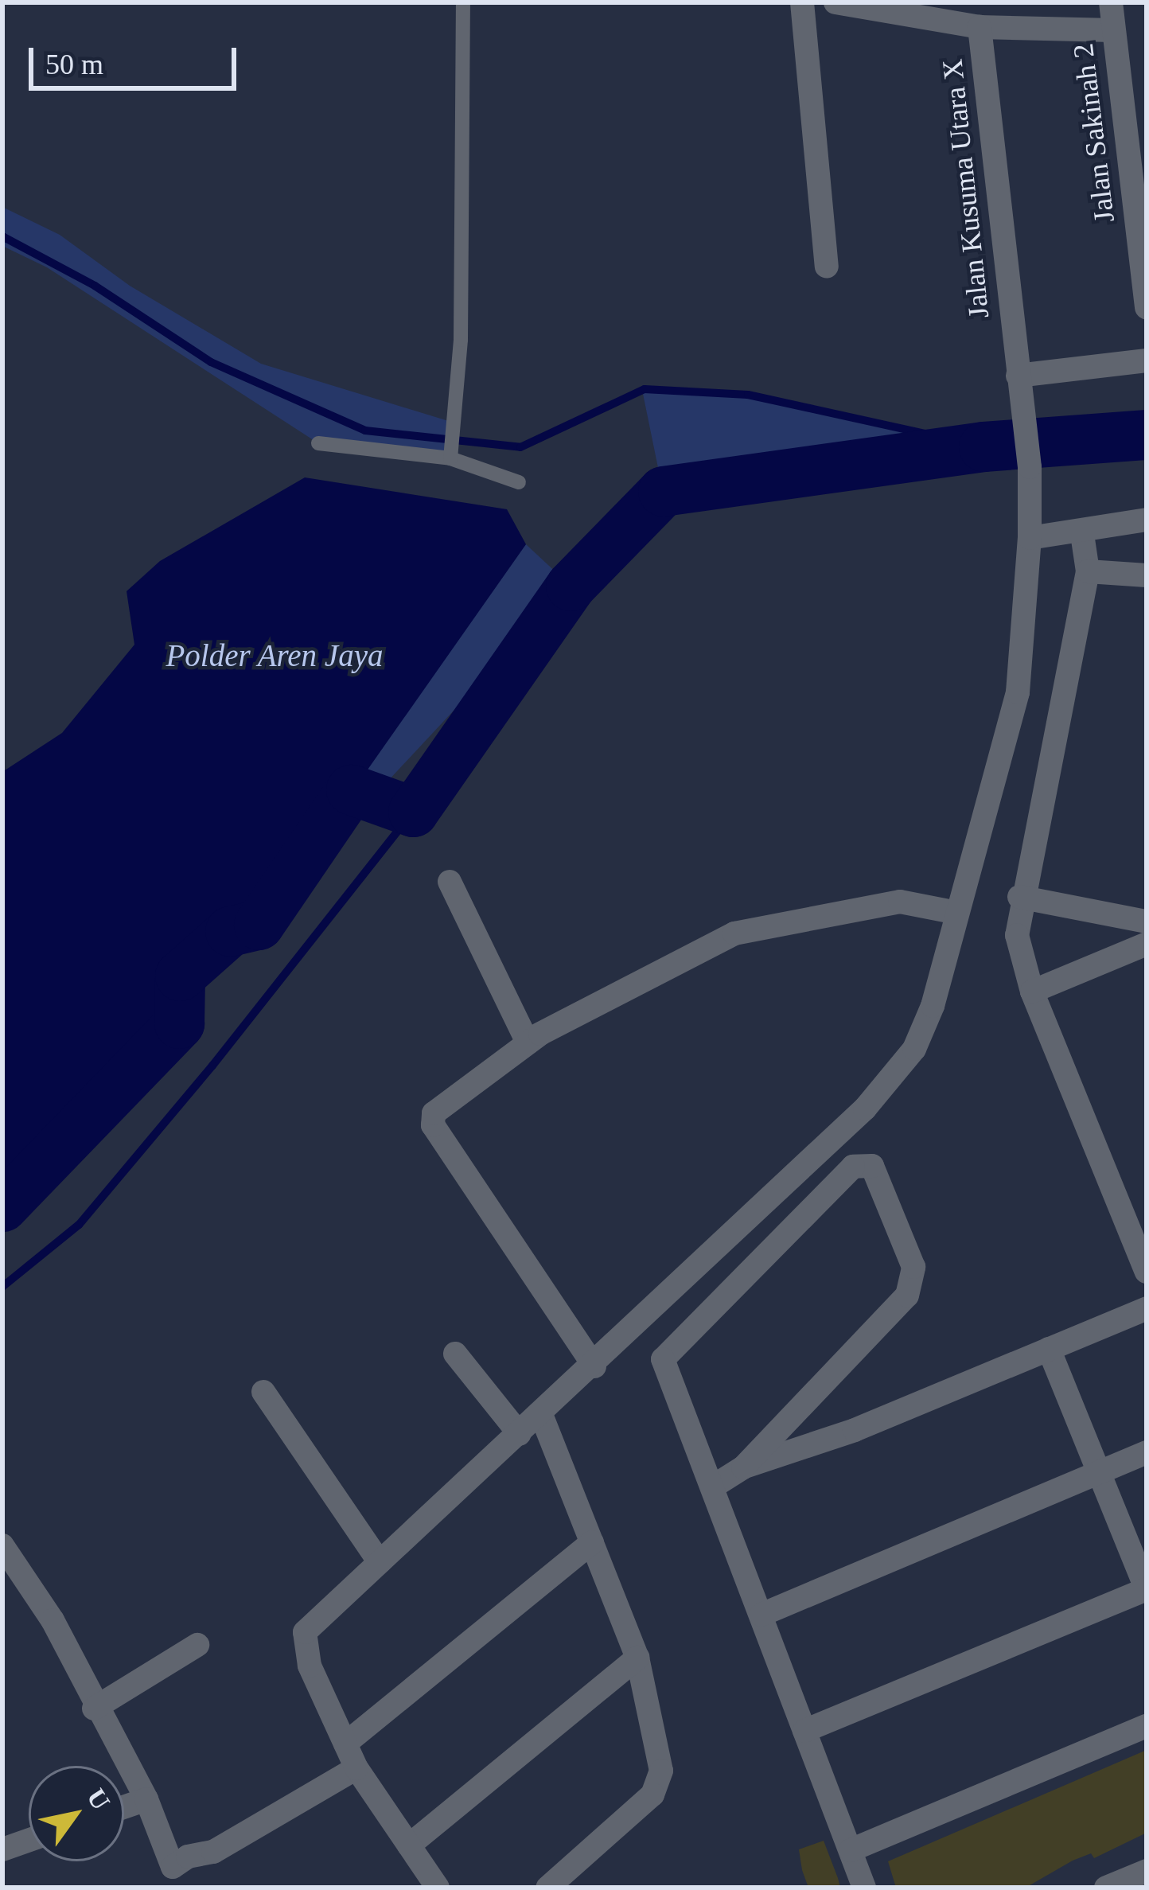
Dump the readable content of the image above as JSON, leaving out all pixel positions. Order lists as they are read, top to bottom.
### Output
{
  "streets": {
    "street": ["Jalan Sakinah 2", "Jalan Kusuma Utara X"]
  },
  "water": ["Polder Aren Jaya"],
  "scale_bar": "50 m",
  "north": "top right"
}
